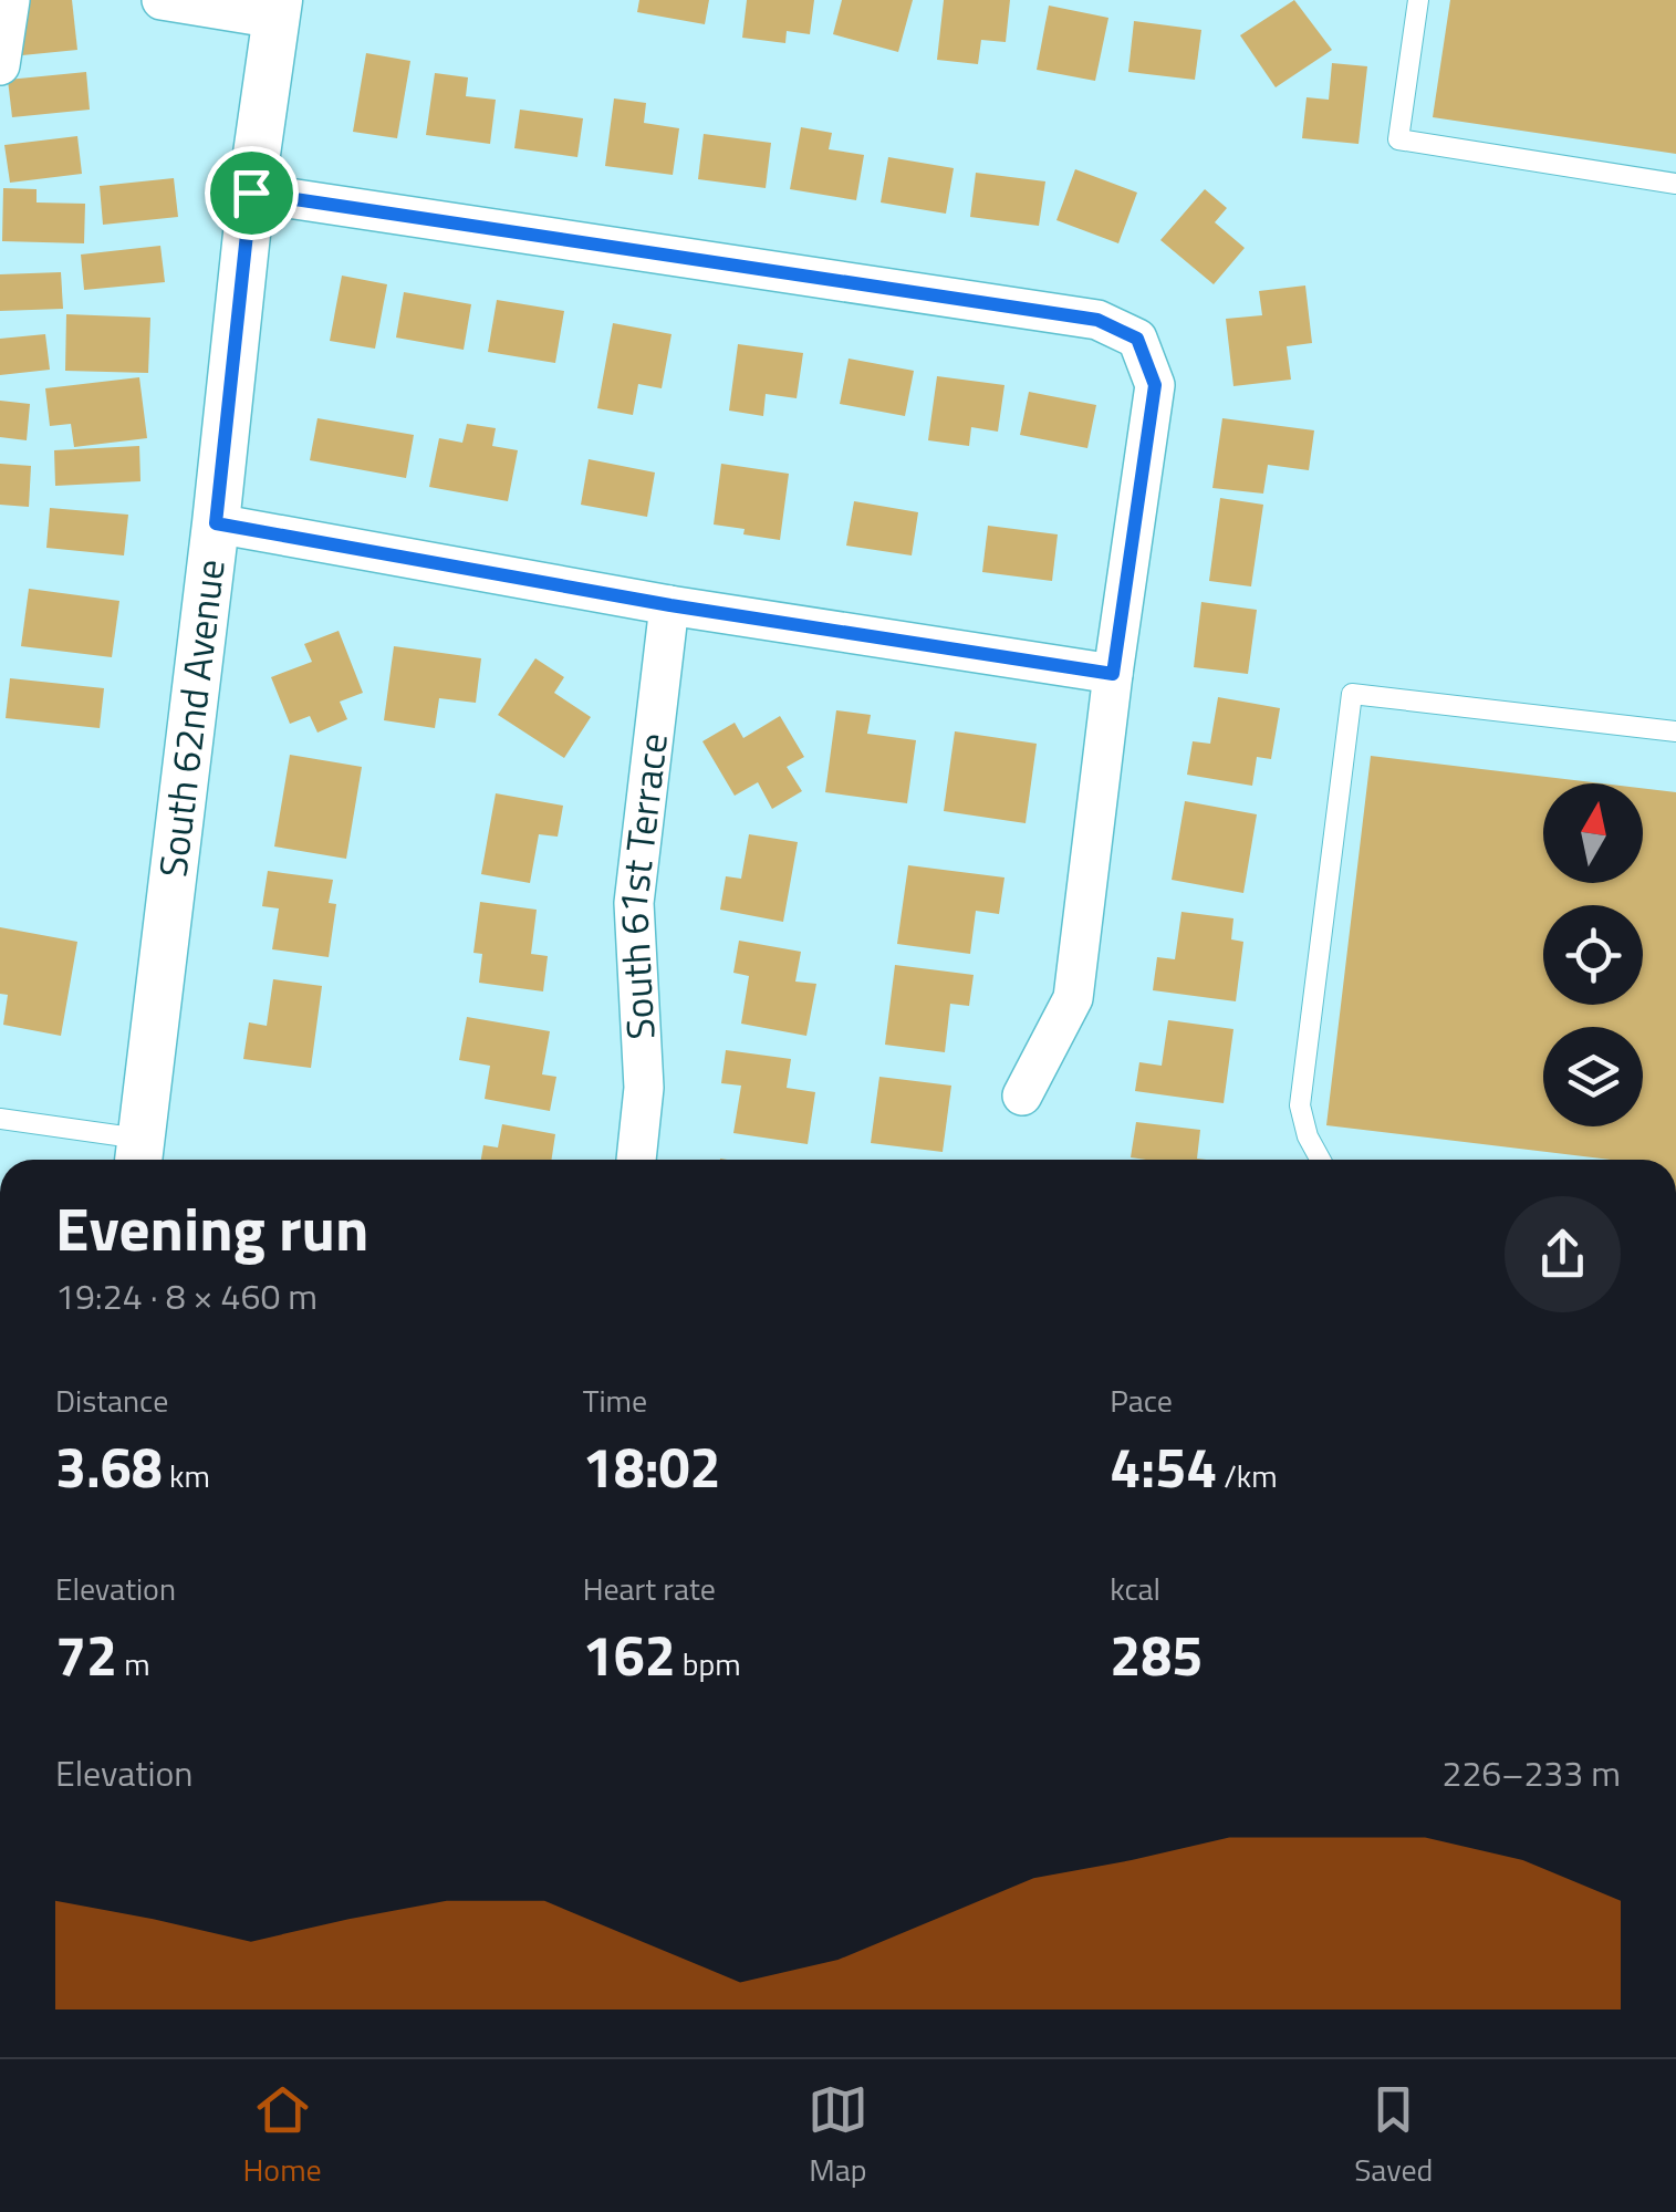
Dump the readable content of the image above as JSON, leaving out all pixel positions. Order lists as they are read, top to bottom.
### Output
{
  "streets": {
    "street": ["South 62nd Avenue", "South 61st Terrace"]
  },
  "north": "top",
  "page": {
    "heading": ["Evening run", "19:24 · 8 × 460 m"],
    "stats": [
      ["Distance", "3.68 km"],
      ["Time", "18:02"],
      ["Pace", "4:54 /km"],
      ["Elevation", "72 m"],
      ["Heart rate", "162 bpm"],
      ["kcal", "285"]
    ],
    "chart": ["Elevation", "226–233 m"],
    "tabs": ["Home", "Map", "Saved"]
  }
}
